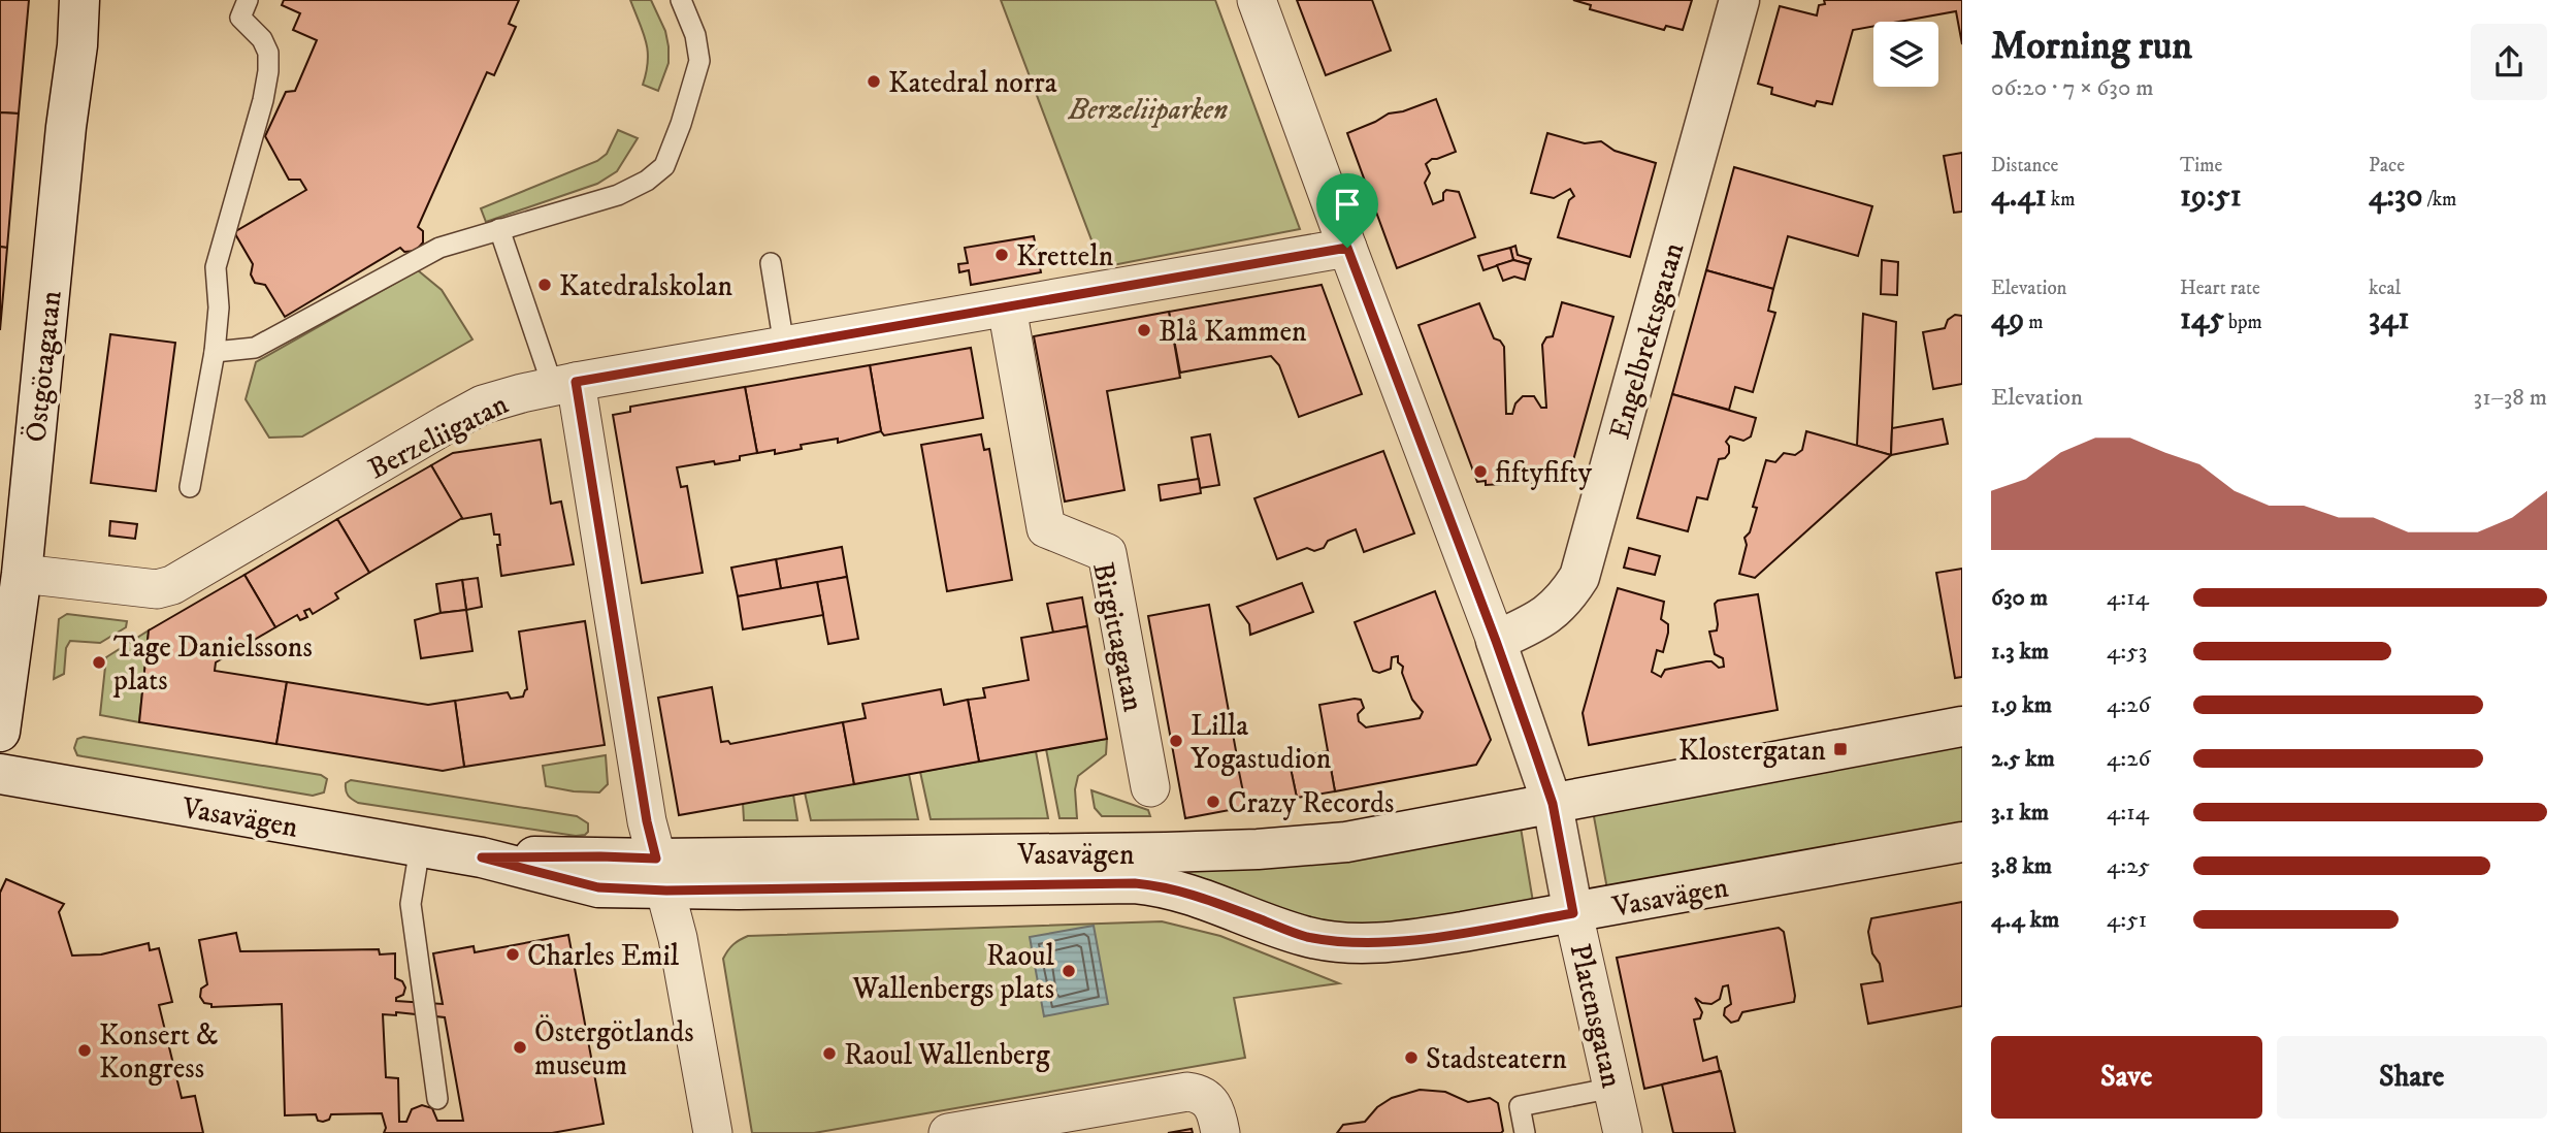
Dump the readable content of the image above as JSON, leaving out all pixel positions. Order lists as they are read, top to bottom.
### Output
{
  "streets": {
    "main road": [
      "Engelbrektsgatan",
      "Östgötagatan",
      "Vasavägen",
      "Platensgatan"
    ],
    "street": ["Berzeliigatan", "Birgittagatan"]
  },
  "crossings": [
    ["Engelbrektsgatan", "Platensgatan"],
    ["Östgötagatan", "Berzeliigatan"],
    ["Berzeliigatan", "Birgittagatan"],
    ["Berzeliigatan", "Platensgatan"],
    ["Vasavägen", "Platensgatan"]
  ],
  "parks": ["Berzeliiparken"],
  "places": {
    "other": [
      "Katedral norra",
      "Kretteln",
      "Katedralskolan",
      "Blå Kammen",
      "fiftyfifty",
      "Tage Danielssons plats",
      "Lilla Yogastudion",
      "Crazy Records",
      "Charles Emil",
      "Raoul Wallenbergs plats",
      "Östergötlands museum",
      "Konsert & Kongress",
      "Raoul Wallenberg",
      "Stadsteatern"
    ],
    "transit": ["Klostergatan"]
  },
  "page": {
    "heading": ["Morning run", "06:20 · 7 × 630 m"],
    "stats": [
      ["Distance", "4.41 km"],
      ["Time", "19:51"],
      ["Pace", "4:30 /km"],
      ["Elevation", "49 m"],
      ["Heart rate", "145 bpm"],
      ["kcal", "341"]
    ],
    "chart": ["Elevation", "31–38 m"],
    "list": [
      {
        "name": "630 m",
        "note": "4:14"
      },
      {
        "name": "1.3 km",
        "note": "4:53"
      },
      {
        "name": "1.9 km",
        "note": "4:26"
      },
      {
        "name": "2.5 km",
        "note": "4:26"
      },
      {
        "name": "3.1 km",
        "note": "4:14"
      },
      {
        "name": "3.8 km",
        "note": "4:25"
      },
      {
        "name": "4.4 km",
        "note": "4:51"
      }
    ],
    "buttons": ["Save", "Share"]
  }
}
